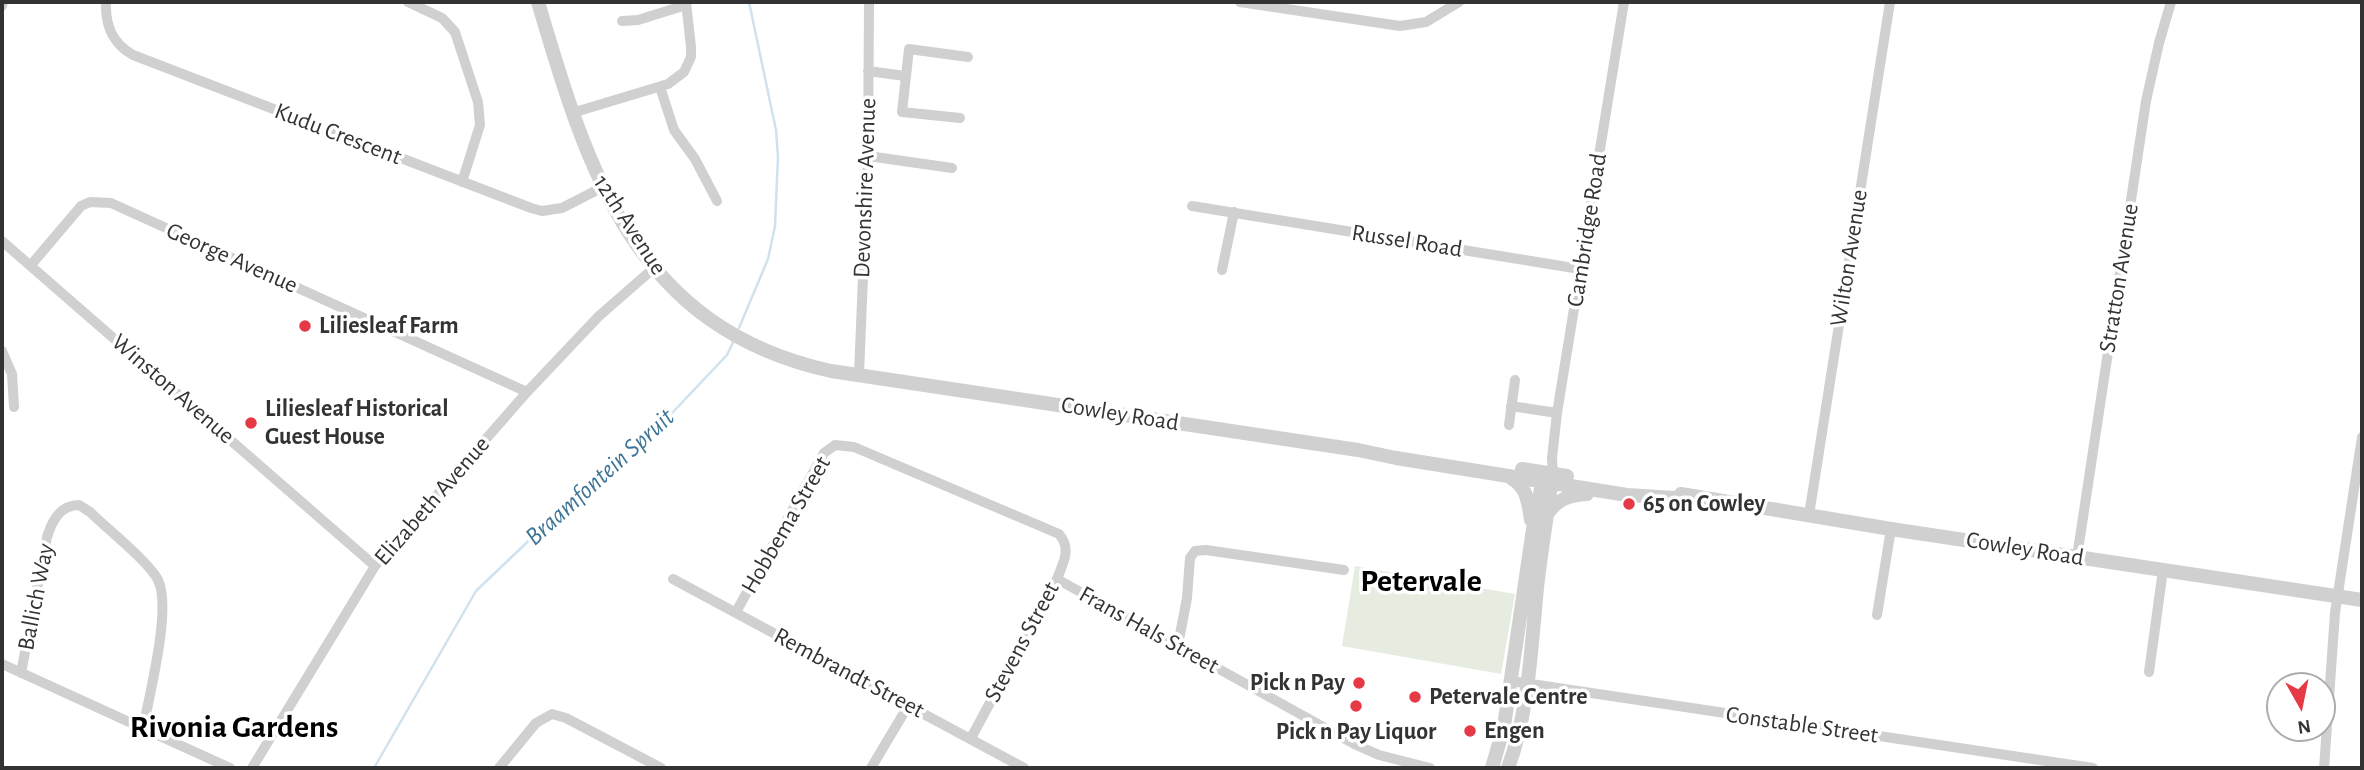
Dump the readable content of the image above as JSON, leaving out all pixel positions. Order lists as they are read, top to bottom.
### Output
{
  "streets": {
    "street": [
      "Kudu Crescent",
      "Devonshire Avenue",
      "12th Avenue",
      "Cambridge Road",
      "Russel Road",
      "George Avenue",
      "Wilton Avenue",
      "Stratton Avenue",
      "Winston Avenue",
      "Cowley Road",
      "Elizabeth Avenue",
      "Hobbema Street",
      "Ballich Way",
      "Frans Hals Street",
      "Stevens Street",
      "Rembrandt Street",
      "Constable Street"
    ]
  },
  "crossings": [
    ["Kudu Crescent", "12th Avenue"],
    ["Devonshire Avenue", "12th Avenue"],
    ["Devonshire Avenue", "Cowley Road"],
    ["12th Avenue", "Cowley Road"],
    ["12th Avenue", "Elizabeth Avenue"],
    ["Cambridge Road", "Russel Road"],
    ["Cambridge Road", "Cowley Road"],
    ["Cambridge Road", "Constable Street"],
    ["George Avenue", "Winston Avenue"],
    ["George Avenue", "Elizabeth Avenue"],
    ["Wilton Avenue", "Cowley Road"],
    ["Stratton Avenue", "Cowley Road"],
    ["Winston Avenue", "Elizabeth Avenue"],
    ["Hobbema Street", "Stevens Street"],
    ["Hobbema Street", "Rembrandt Street"],
    ["Frans Hals Street", "Stevens Street"],
    ["Stevens Street", "Rembrandt Street"]
  ],
  "districts": ["Petervale", "Rivonia Gardens"],
  "water": ["Braamfontein Spruit"],
  "places": [
    "Liliesleaf Farm",
    "Liliesleaf Historical Guest House",
    "65 on Cowley",
    "Pick n Pay",
    "Petervale Centre",
    "Pick n Pay Liquor",
    "Engen"
  ],
  "north": "bottom"
}
